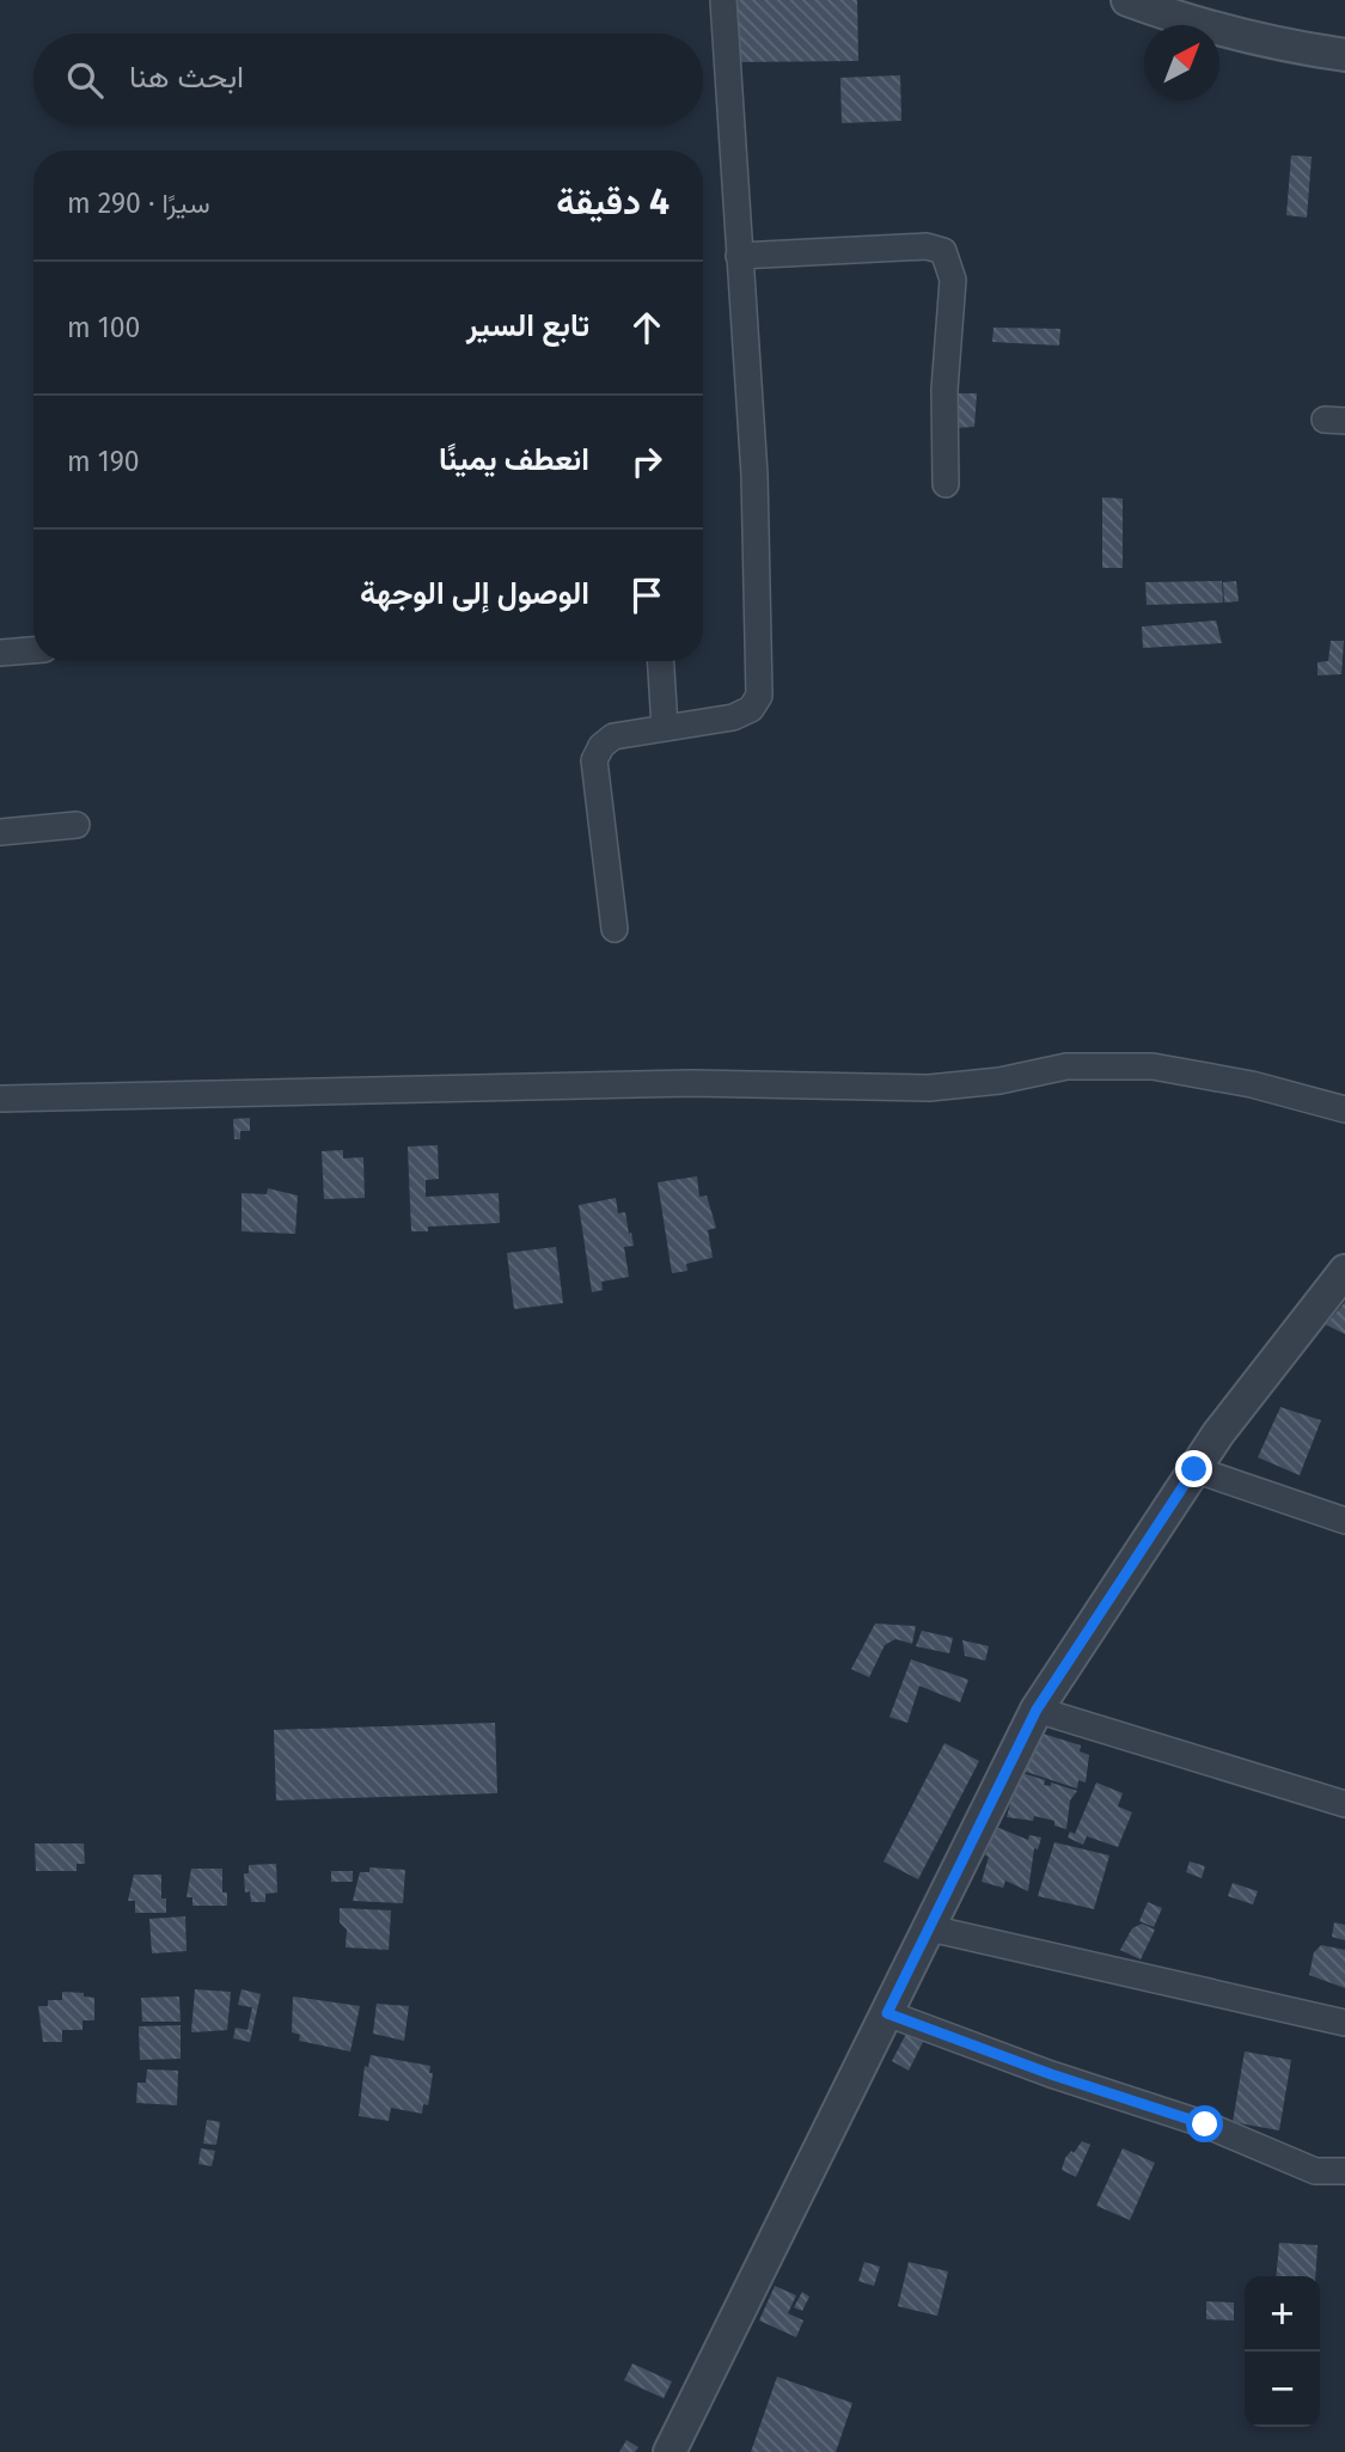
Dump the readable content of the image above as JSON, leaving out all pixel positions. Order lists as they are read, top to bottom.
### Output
{
  "north": "top right",
  "page": {
    "search": "ابحث هنا",
    "heading": ["4 دقيقة", "سيرًا · 290 m"],
    "list": [
      ["تابع السير", "100 m"],
      ["انعطف يمينًا", "190 m"],
      "الوصول إلى الوجهة"
    ],
    "map_buttons": ["+", "−"]
  }
}
